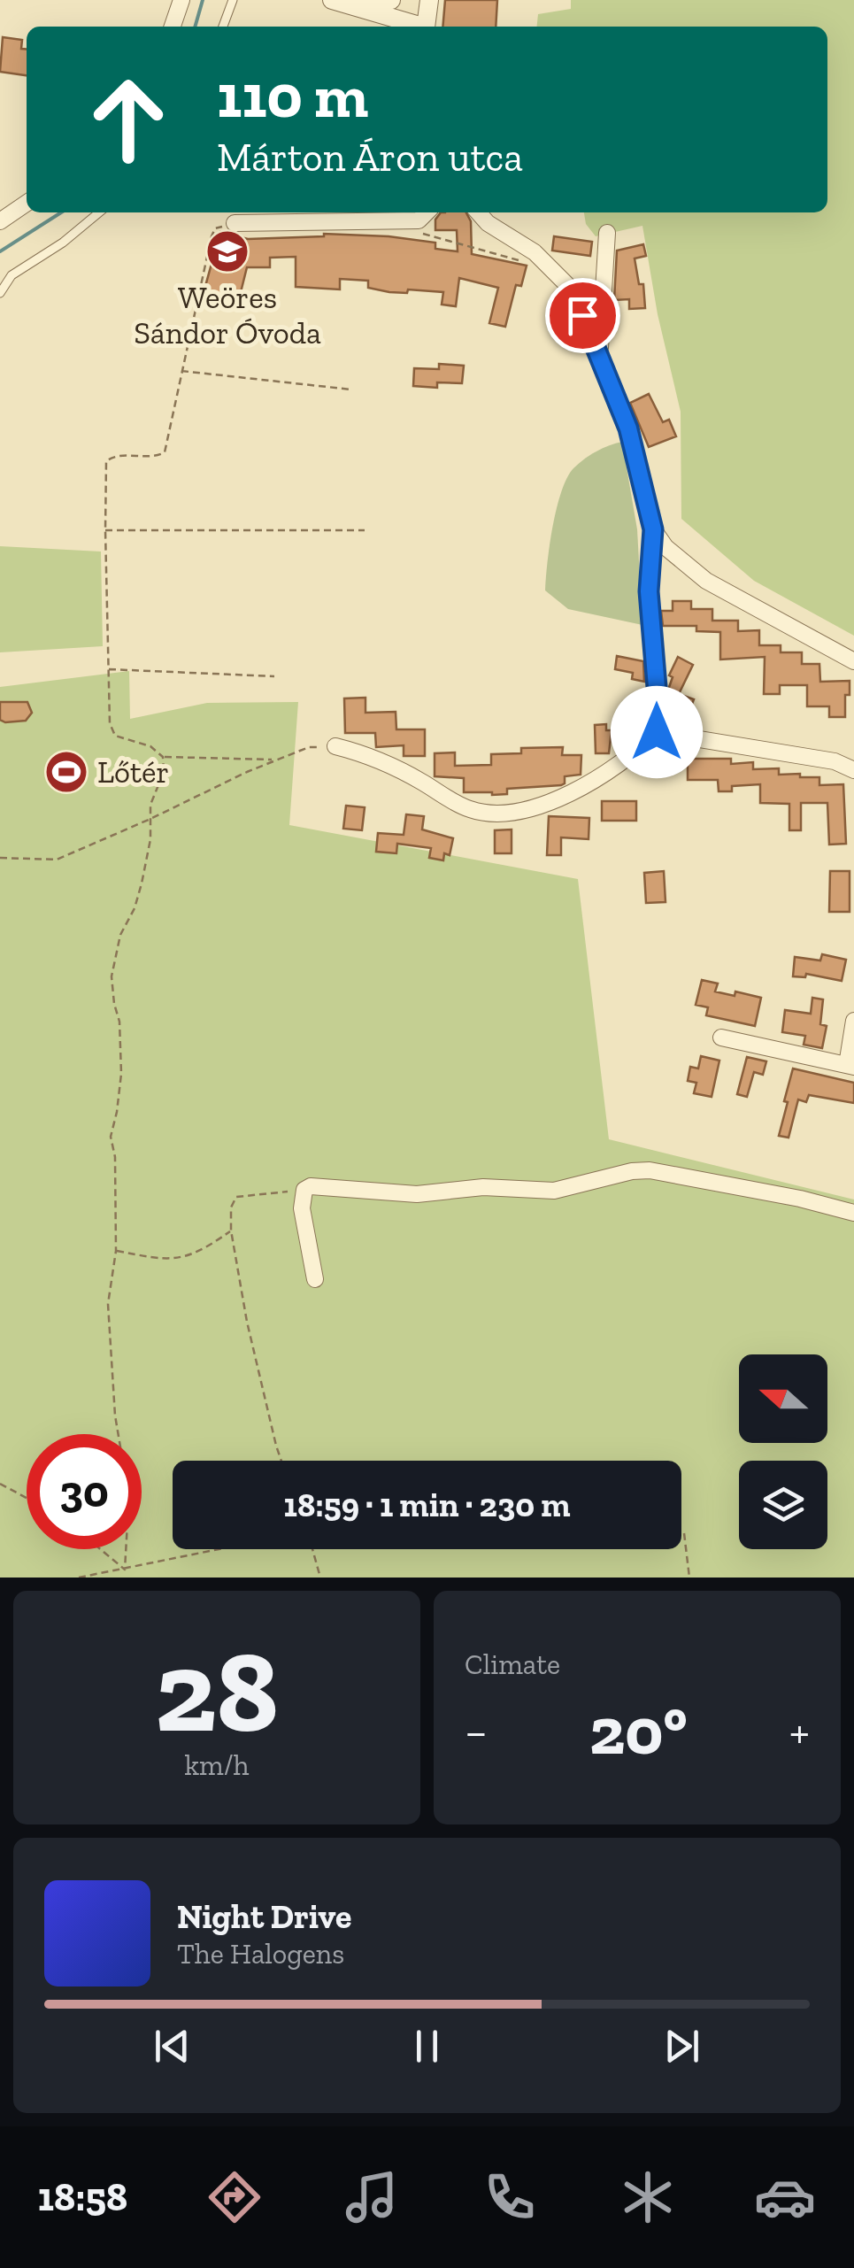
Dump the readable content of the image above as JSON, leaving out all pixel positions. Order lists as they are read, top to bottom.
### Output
{
  "places": {
    "school or university": ["Weöres Sándor Óvoda"],
    "sports": ["Lőtér"]
  },
  "north": "left",
  "page": {
    "turn": ["110 m", "Márton Áron utca"],
    "limit": "30",
    "trip": "18:59 · 1 min · 230 m",
    "tile": [
      ["28", "km/h"],
      "Climate"
    ],
    "heat": ["−", "20°", "+"],
    "song": ["Night Drive", "The Halogens"],
    "tabs": "18:58"
  }
}
